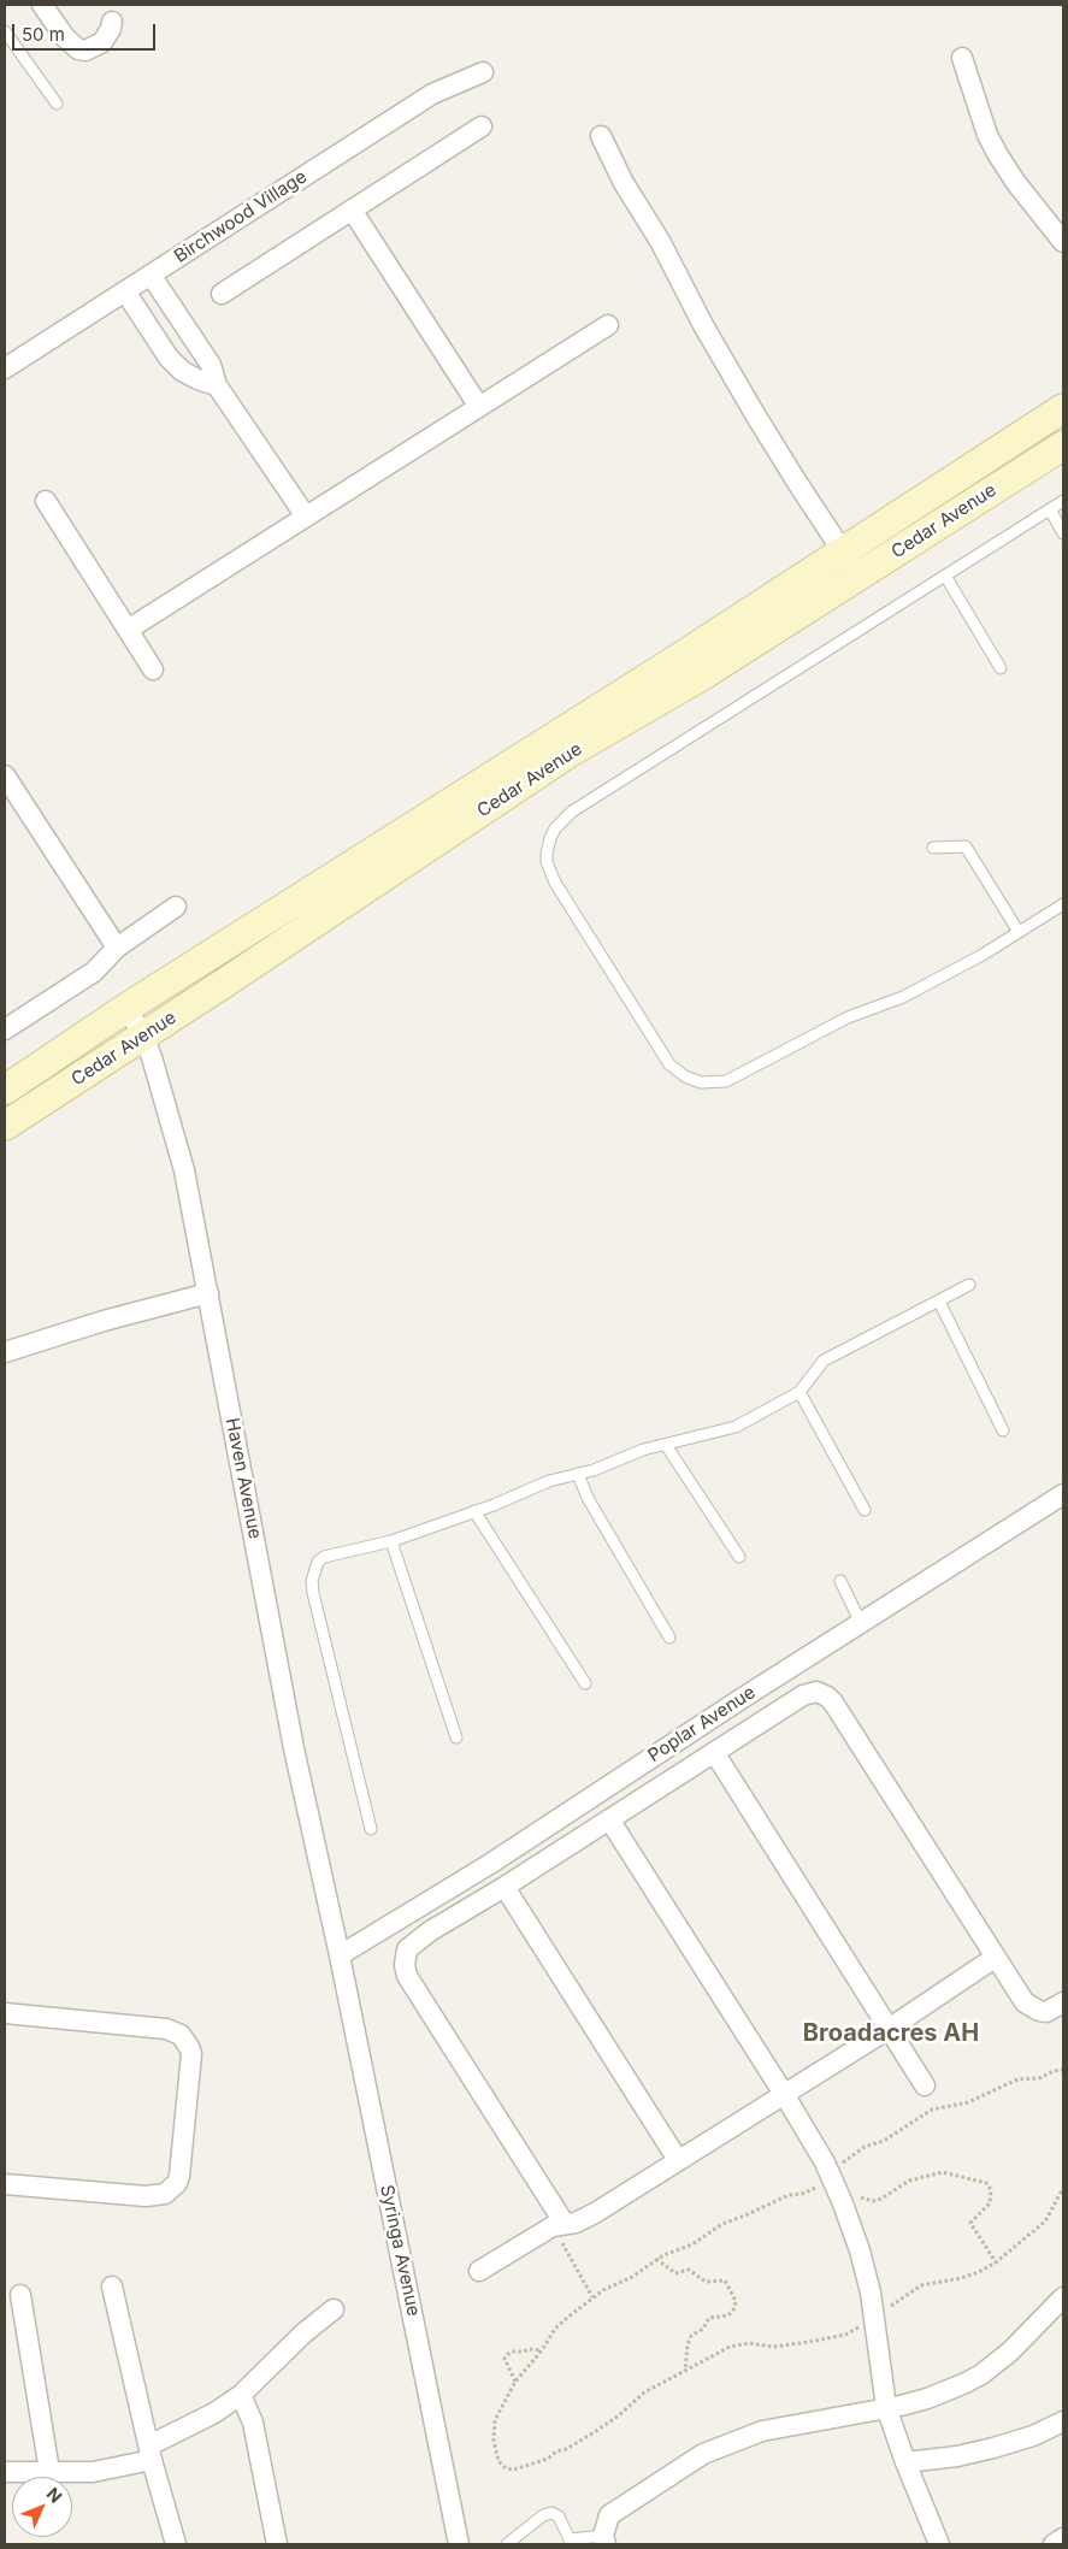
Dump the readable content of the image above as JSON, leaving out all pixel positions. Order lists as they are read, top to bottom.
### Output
{
  "streets": {
    "main road": ["Cedar Avenue"],
    "street": [
      "Birchwood Village",
      "Haven Avenue",
      "Poplar Avenue",
      "Syringa Avenue"
    ]
  },
  "crossings": [
    ["Cedar Avenue", "Haven Avenue"],
    ["Haven Avenue", "Poplar Avenue"],
    ["Haven Avenue", "Syringa Avenue"],
    ["Poplar Avenue", "Syringa Avenue"]
  ],
  "districts": ["Broadacres AH"],
  "scale_bar": "50 m",
  "north": "top right"
}
